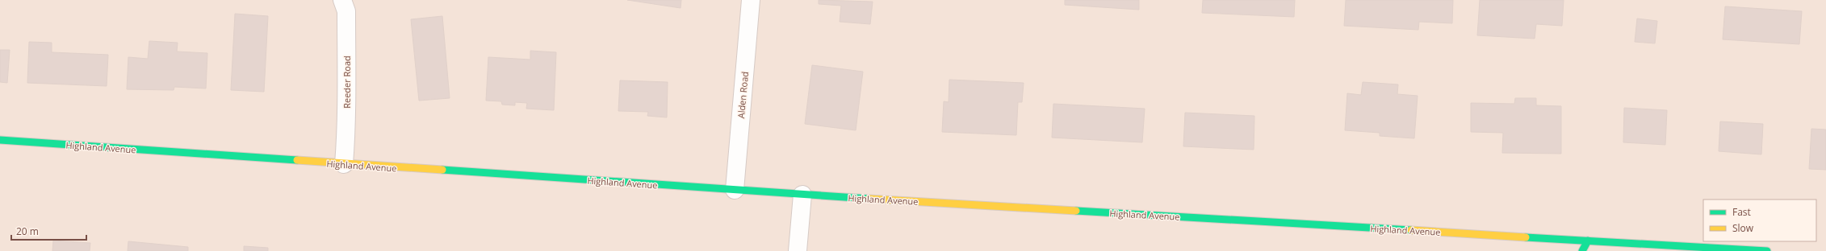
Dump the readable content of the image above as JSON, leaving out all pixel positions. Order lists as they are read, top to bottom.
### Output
{
  "streets": {
    "main road": ["Highland Avenue"],
    "street": ["Reeder Road", "Alden Road"]
  },
  "crossings": [
    ["Reeder Road", "Highland Avenue"],
    ["Alden Road", "Highland Avenue"]
  ],
  "legend": ["Fast", "Slow"],
  "scale_bar": "20 m"
}
